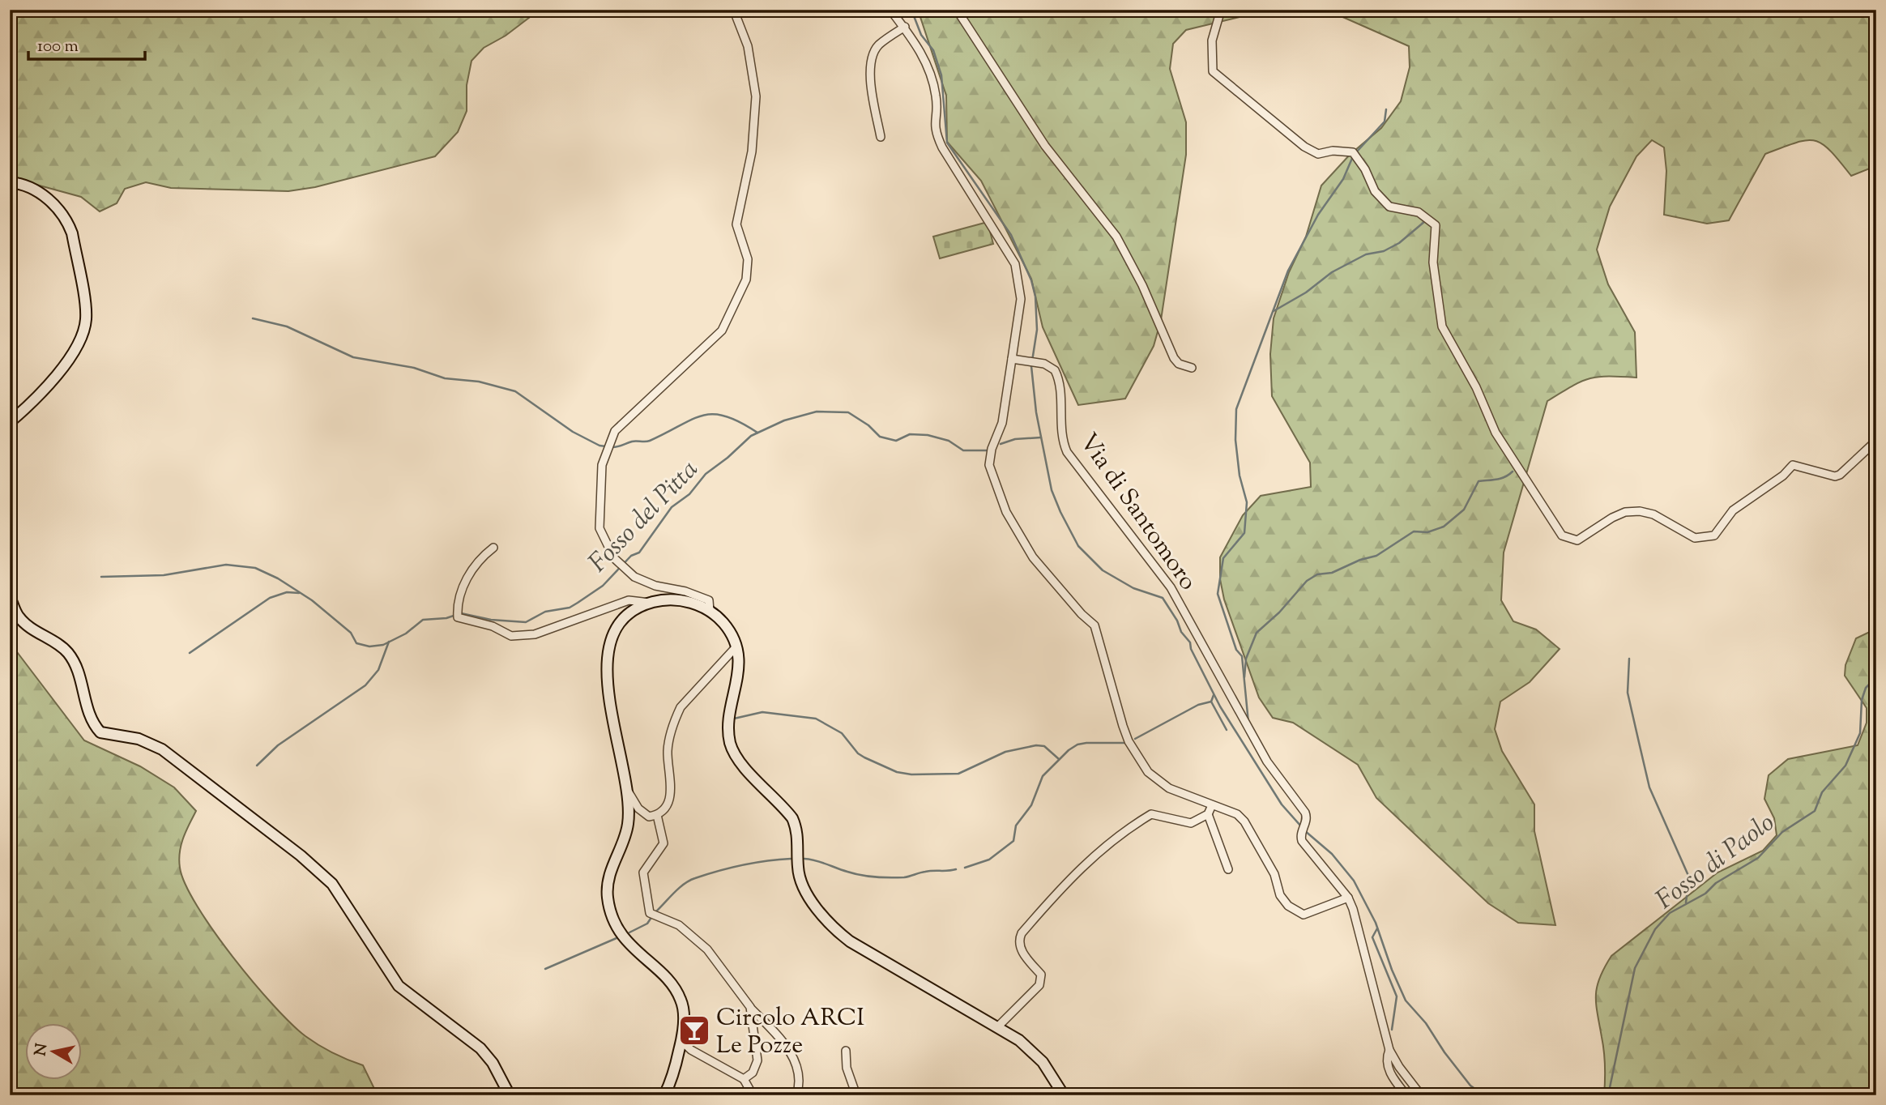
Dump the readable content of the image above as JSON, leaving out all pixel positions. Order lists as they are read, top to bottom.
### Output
{
  "streets": {
    "street": ["Via di Santomoro"]
  },
  "water": ["Fosso del Pitta", "Fosso di Paolo"],
  "places": {
    "bar": ["Circolo ARCI Le Pozze"]
  },
  "scale_bar": "100 m",
  "north": "left"
}
